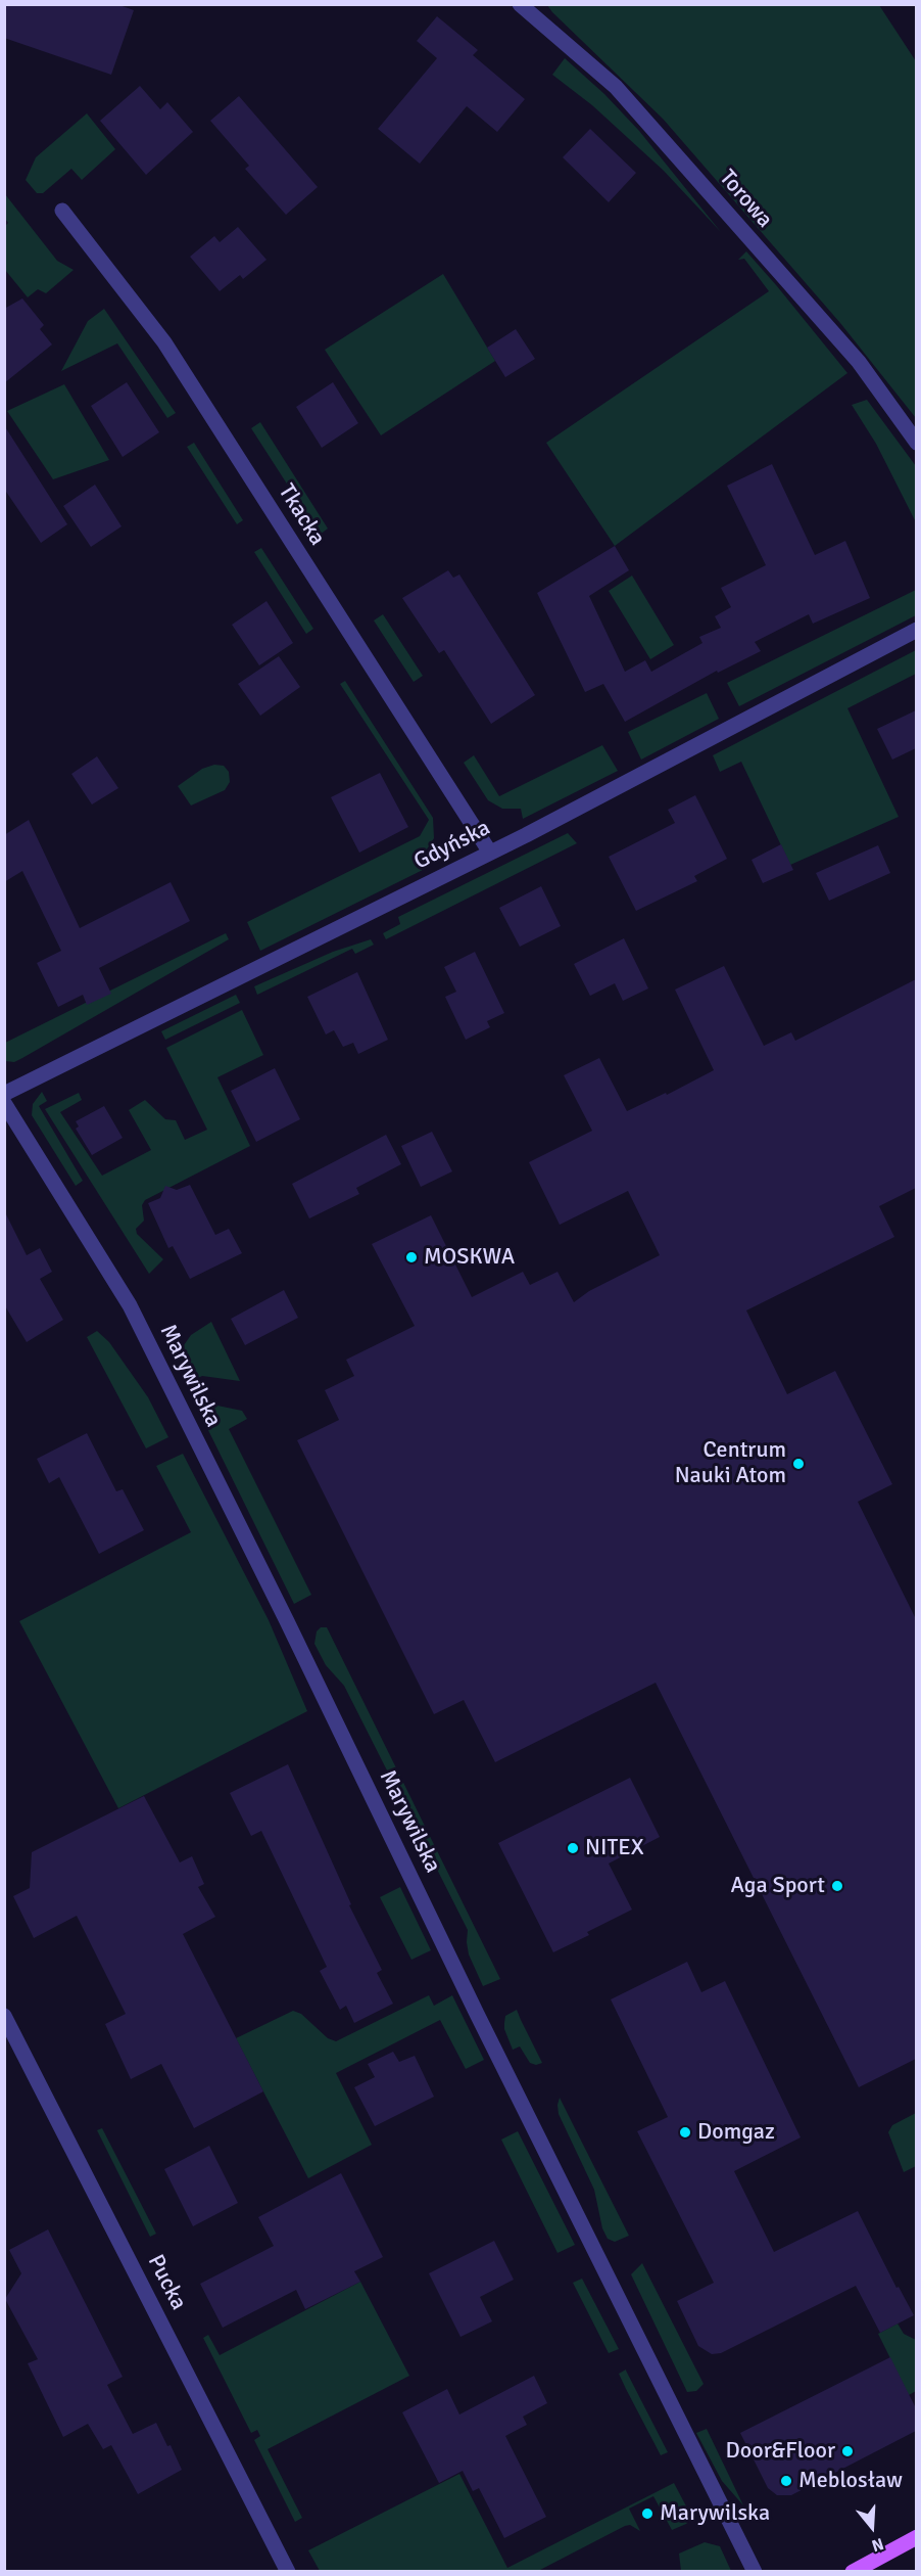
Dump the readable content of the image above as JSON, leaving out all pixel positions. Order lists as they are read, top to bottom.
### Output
{
  "streets": {
    "street": [
      "Torowa",
      "Tkacka",
      "Gdyńska",
      "Marywilska",
      "Pucka"
    ]
  },
  "crossings": [
    ["Tkacka", "Gdyńska"]
  ],
  "places": [
    "MOSKWA",
    "Centrum Nauki Atom",
    "NITEX",
    "Aga Sport",
    "Domgaz",
    "Door&Floor",
    "Meblosław",
    "Marywilska"
  ],
  "north": "bottom"
}
